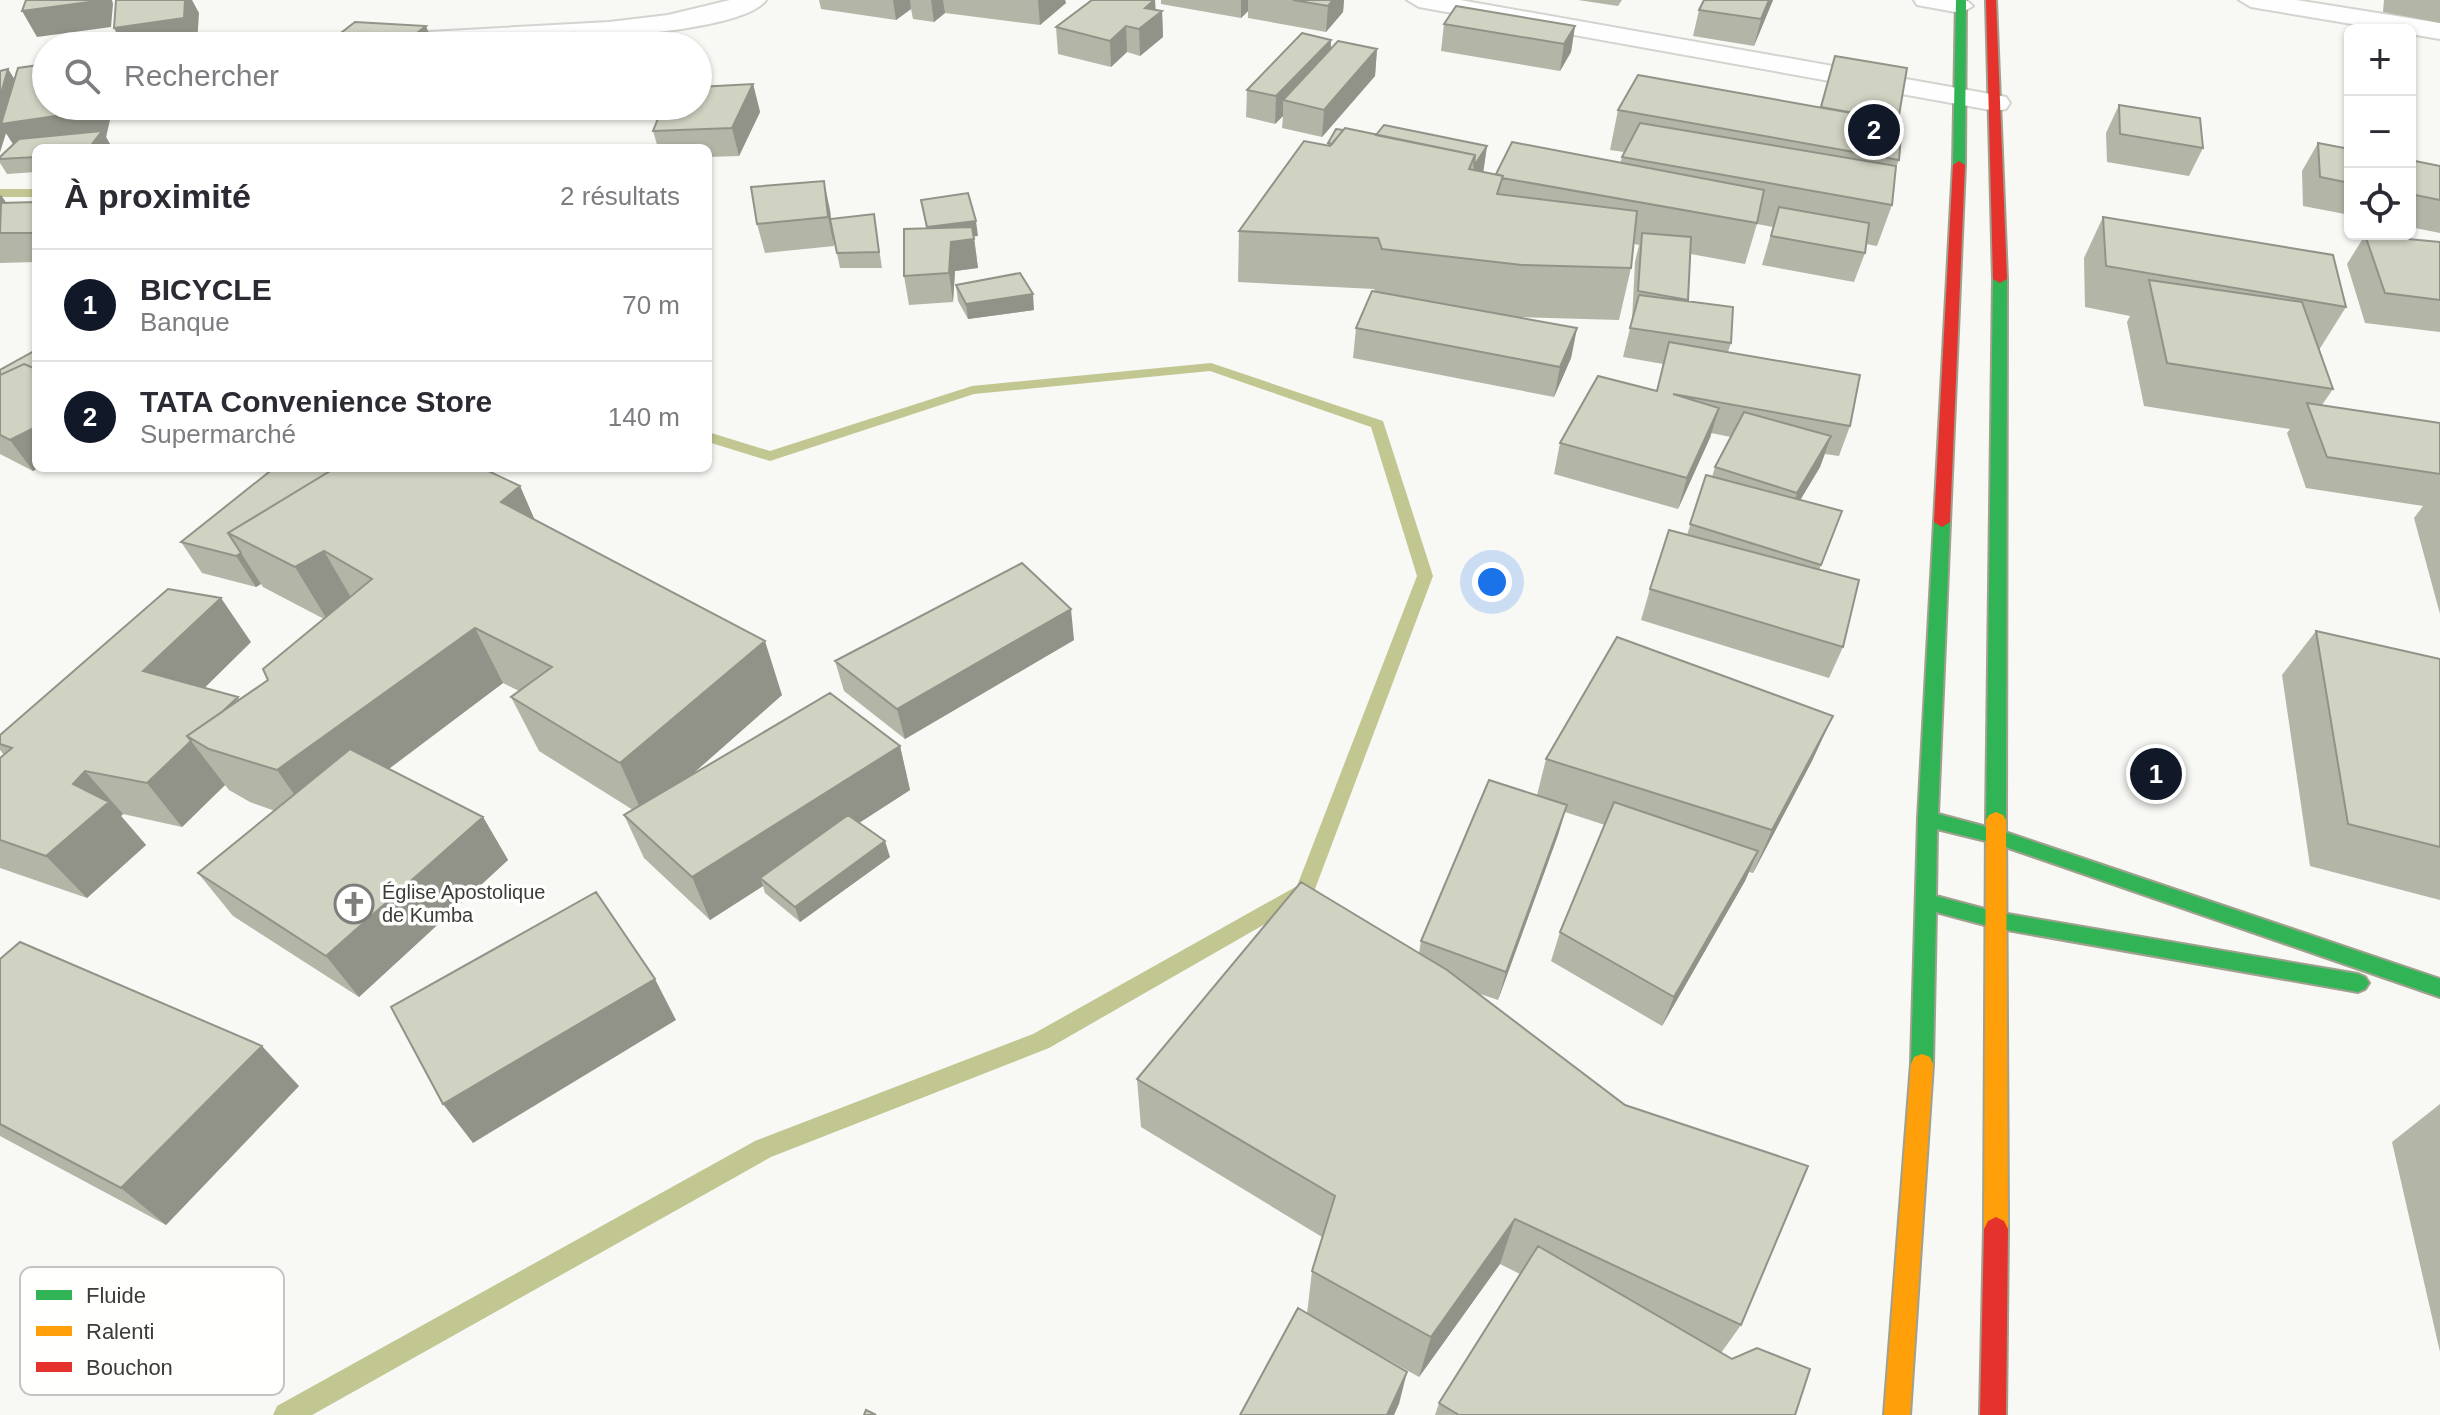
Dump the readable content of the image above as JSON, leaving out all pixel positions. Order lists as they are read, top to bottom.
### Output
{
  "places": {
    "church": ["Église Apostolique de Kumba"]
  },
  "legend": ["Fluide", "Ralenti", "Bouchon"],
  "page": {
    "map_buttons": ["+", "−"],
    "search": "Rechercher",
    "pins": ["2", "1"],
    "heading": ["À proximité", "2 résultats"],
    "list": [
      {
        "mark": "1",
        "name": "BICYCLE",
        "note": "Banque",
        "value": "70 m"
      },
      {
        "mark": "2",
        "name": "TATA Convenience Store",
        "note": "Supermarché",
        "value": "140 m"
      }
    ]
  }
}
